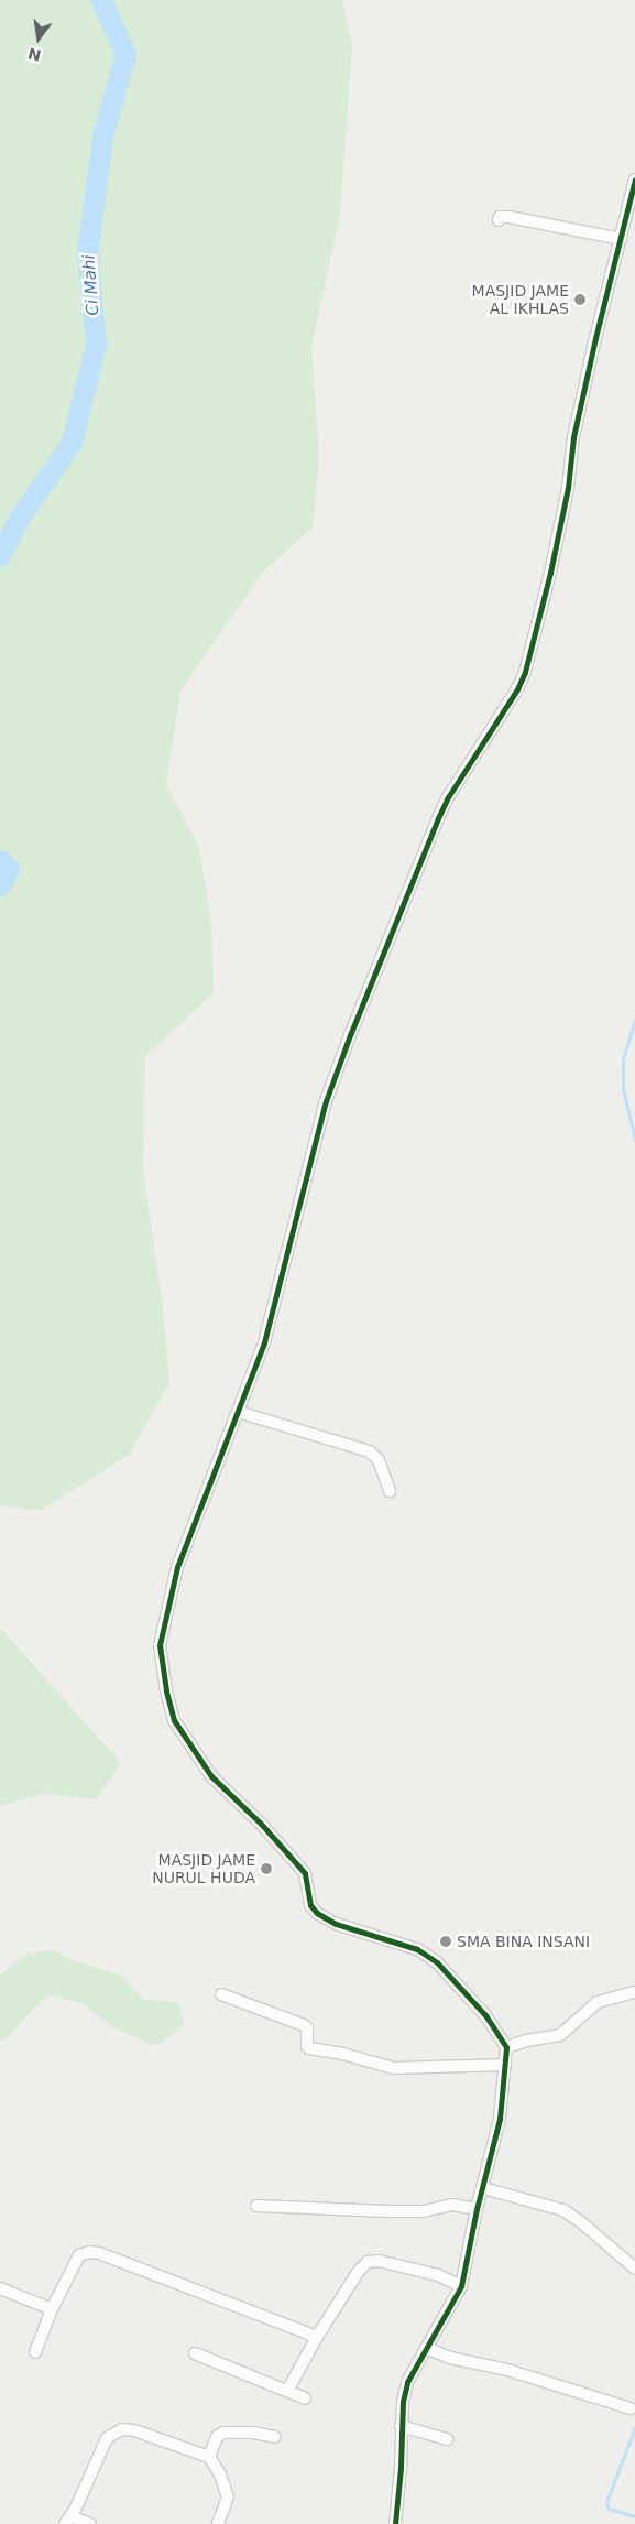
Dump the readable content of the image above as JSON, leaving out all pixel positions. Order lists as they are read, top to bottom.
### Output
{
  "water": ["Ci Mahi"],
  "places": ["MASJID JAME AL IKHLAS", "MASJID JAME NURUL HUDA", "SMA BINA INSANI"],
  "north": "bottom"
}
